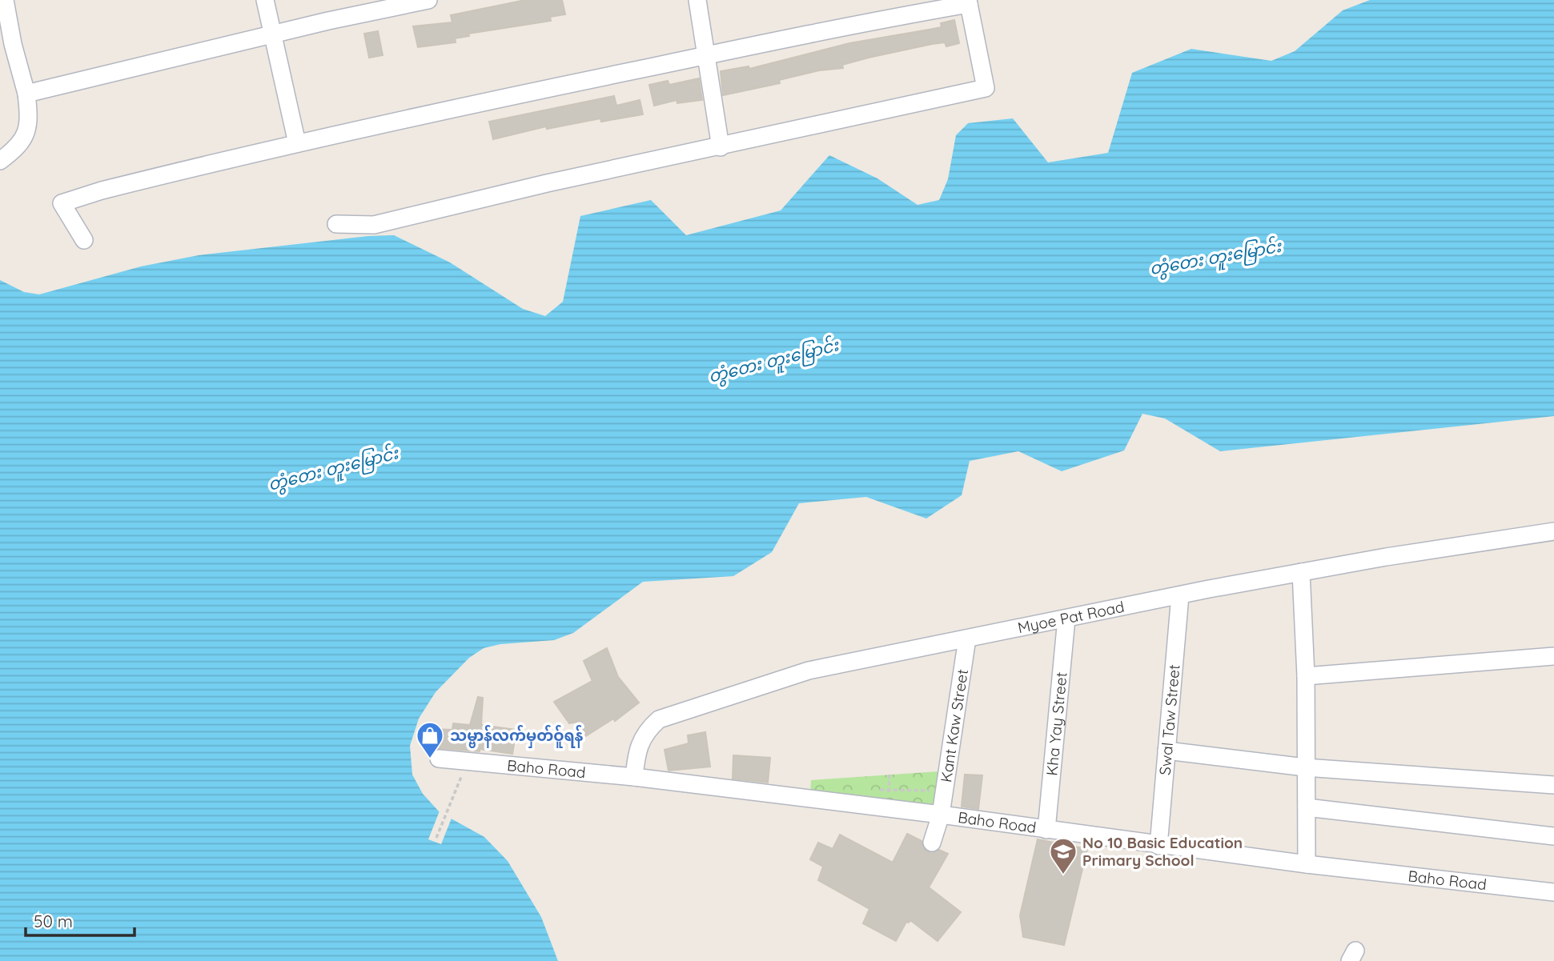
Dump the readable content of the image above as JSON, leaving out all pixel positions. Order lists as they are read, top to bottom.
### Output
{
  "streets": {
    "street": [
      "Myoe Pat Road",
      "Swal Taw Street",
      "Kha Yay Street",
      "Kant Kaw Street",
      "Baho Road"
    ]
  },
  "crossings": [
    ["Myoe Pat Road", "Swal Taw Street"],
    ["Myoe Pat Road", "Kha Yay Street"],
    ["Myoe Pat Road", "Kant Kaw Street"],
    ["Myoe Pat Road", "Baho Road"],
    ["Swal Taw Street", "Baho Road"],
    ["Kha Yay Street", "Baho Road"],
    ["Kant Kaw Street", "Baho Road"]
  ],
  "water": ["တွံတေး တူးမြောင်း"],
  "places": {
    "shop": ["သမ္ဗာန်လက်မှတ်ဝ်ူရန်"],
    "school or university": ["No 10 Basic Education Primary School"]
  },
  "scale_bar": "50 m"
}
